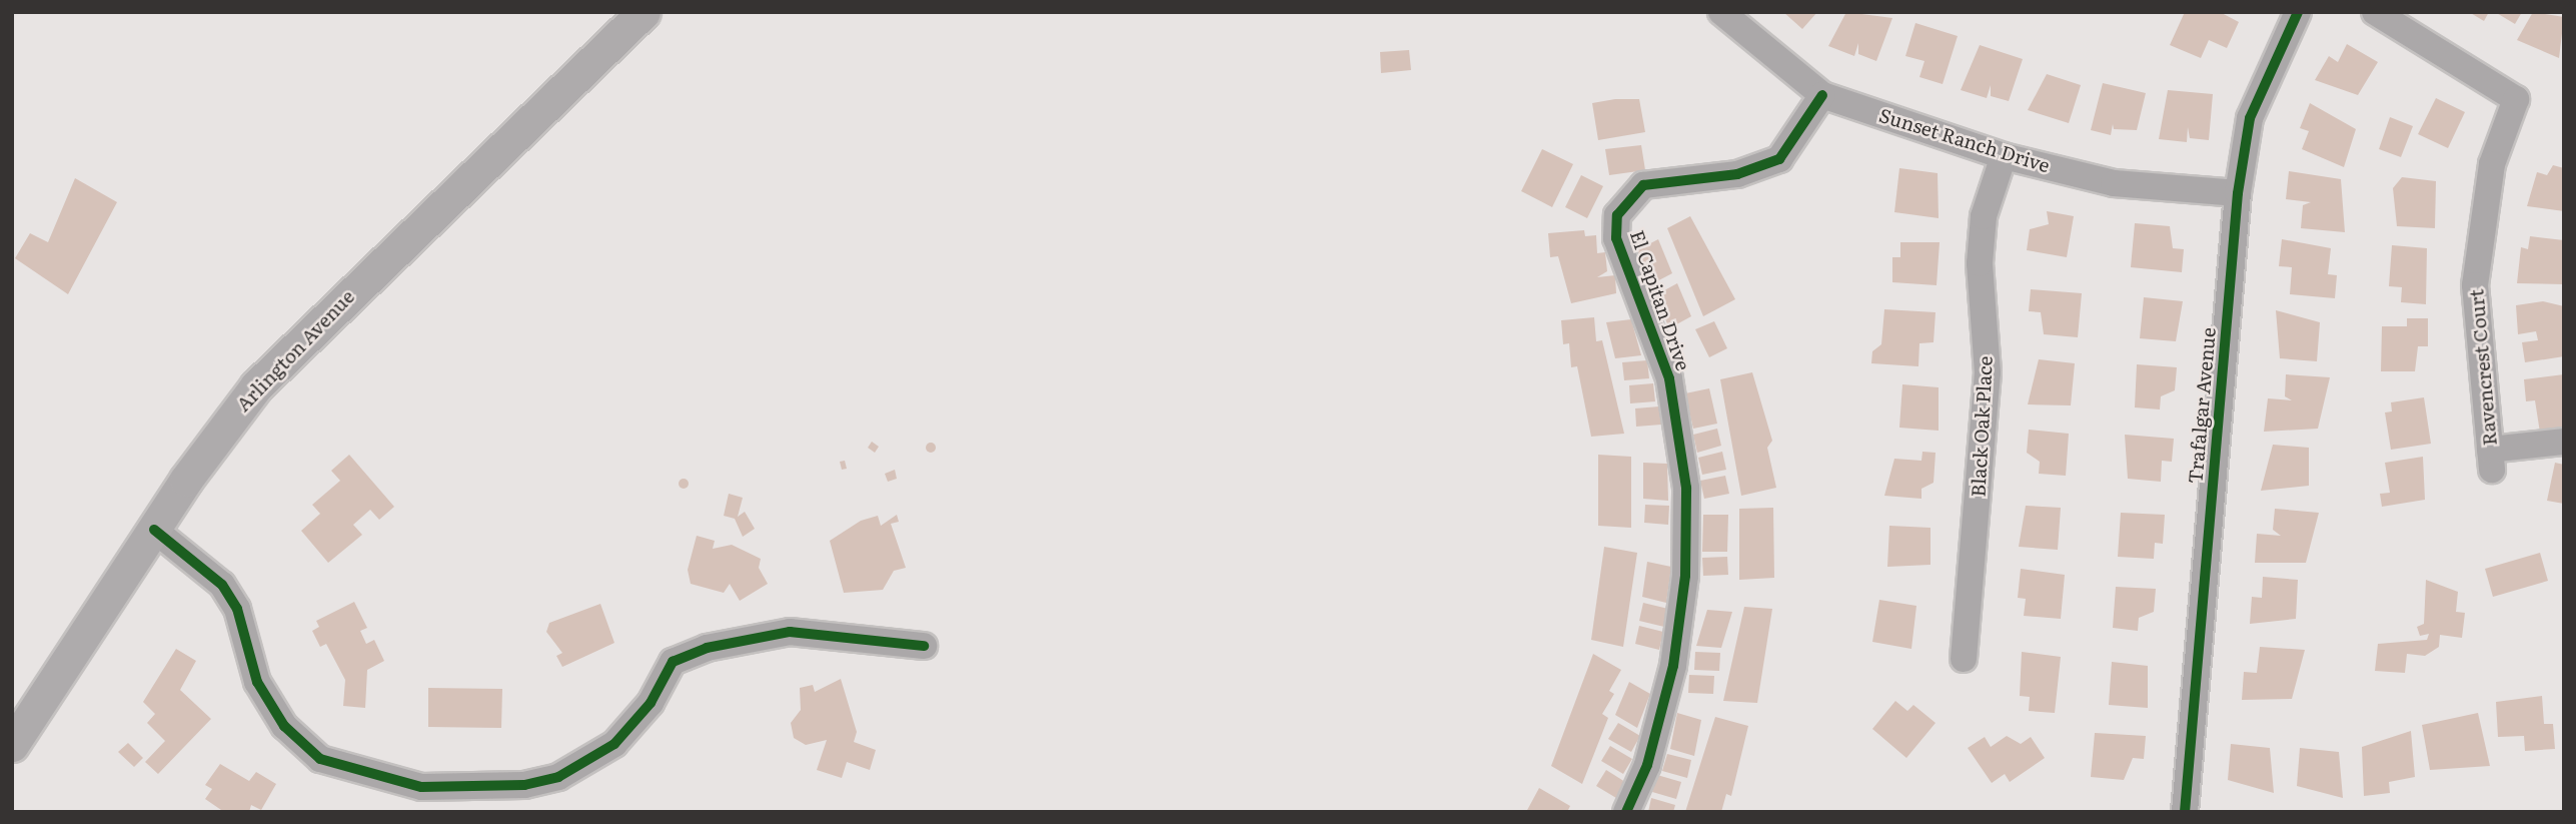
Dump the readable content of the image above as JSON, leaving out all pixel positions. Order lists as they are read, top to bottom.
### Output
{
  "streets": {
    "main road": ["Arlington Avenue"],
    "street": [
      "Sunset Ranch Drive",
      "El Capitan Drive",
      "Ravencrest Court",
      "Trafalgar Avenue",
      "Black Oak Place"
    ]
  },
  "crossings": [
    ["Sunset Ranch Drive", "El Capitan Drive"],
    ["Sunset Ranch Drive", "Trafalgar Avenue"],
    ["Sunset Ranch Drive", "Black Oak Place"]
  ]
}
